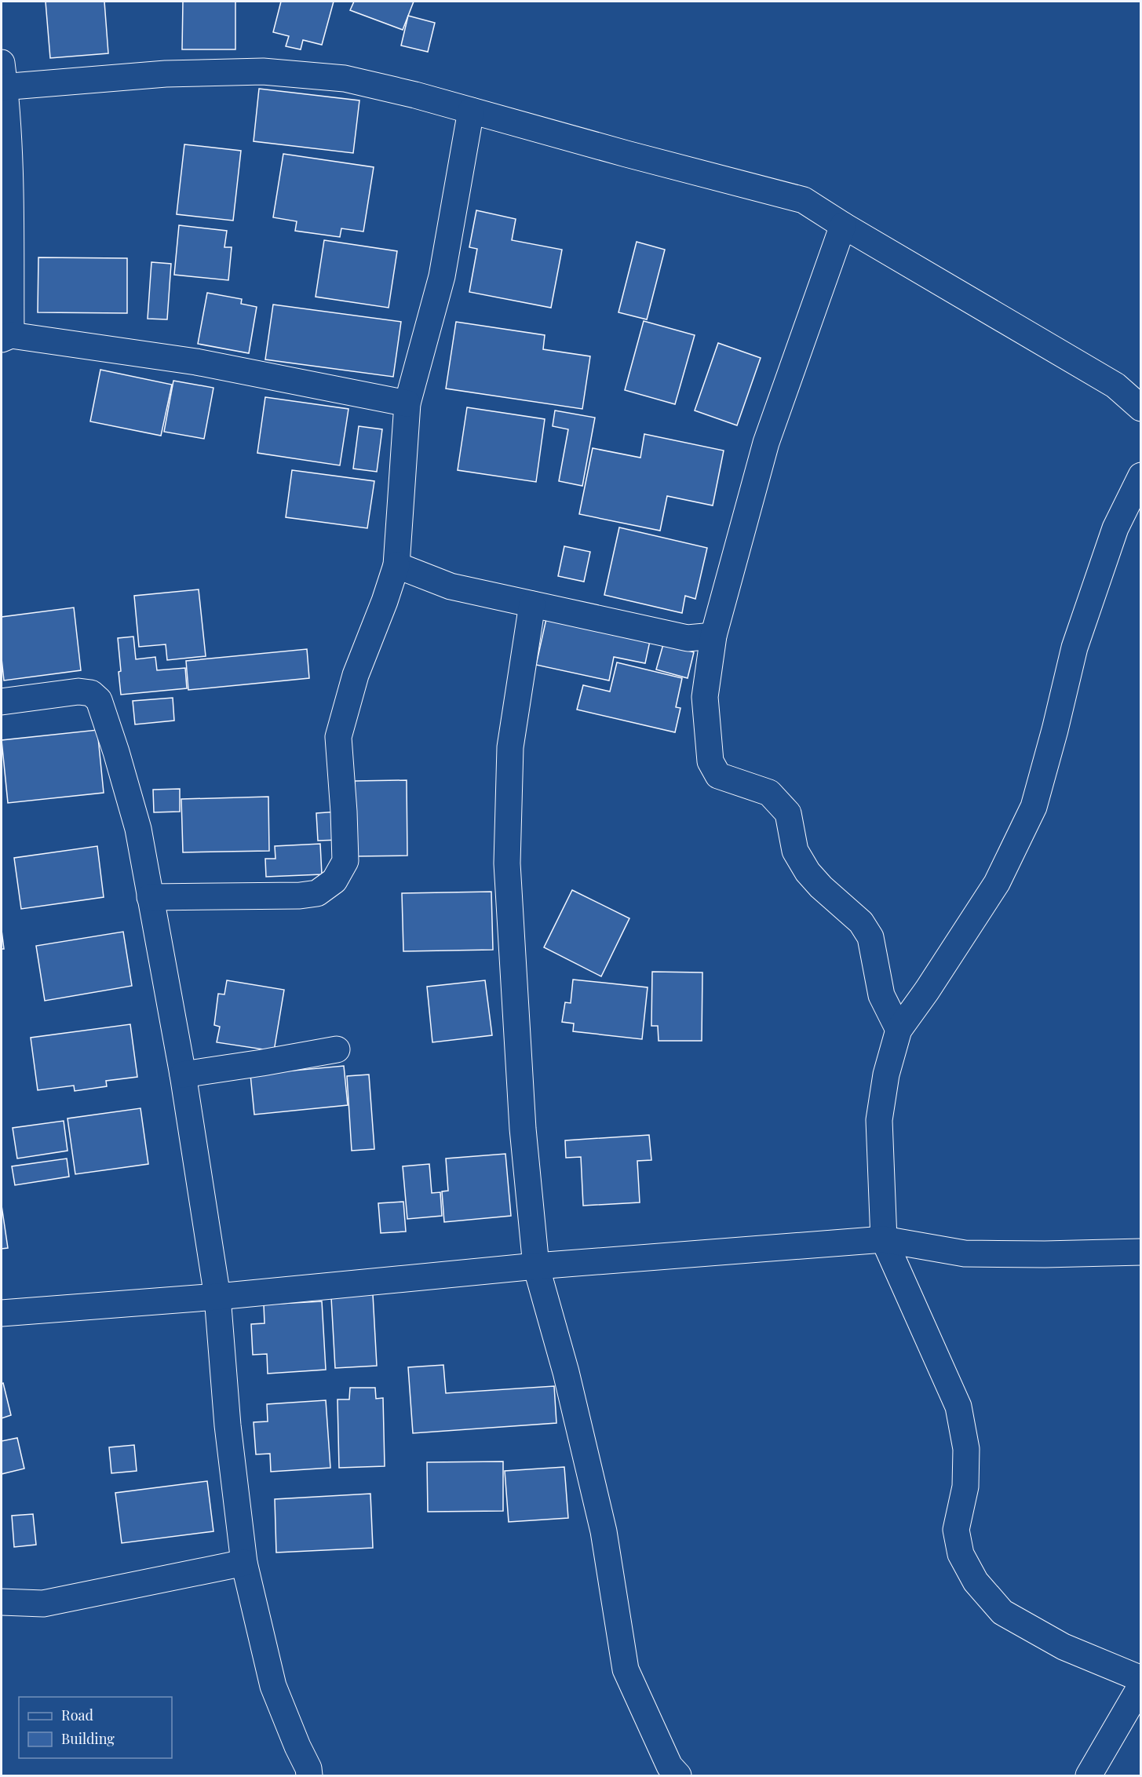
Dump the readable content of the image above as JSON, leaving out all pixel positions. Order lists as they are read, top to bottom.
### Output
{
  "legend": ["Road", "Building"]
}
